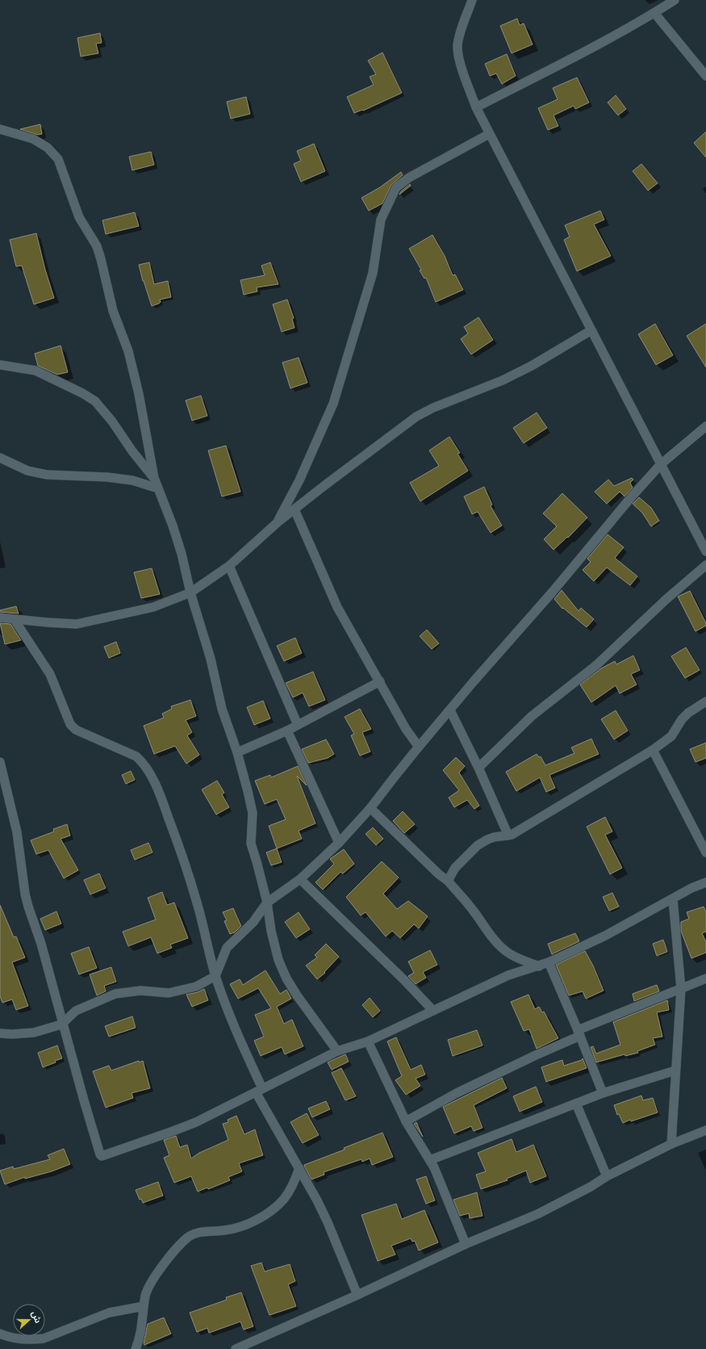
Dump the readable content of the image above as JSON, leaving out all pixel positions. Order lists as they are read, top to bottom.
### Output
{
  "north": "right"
}
